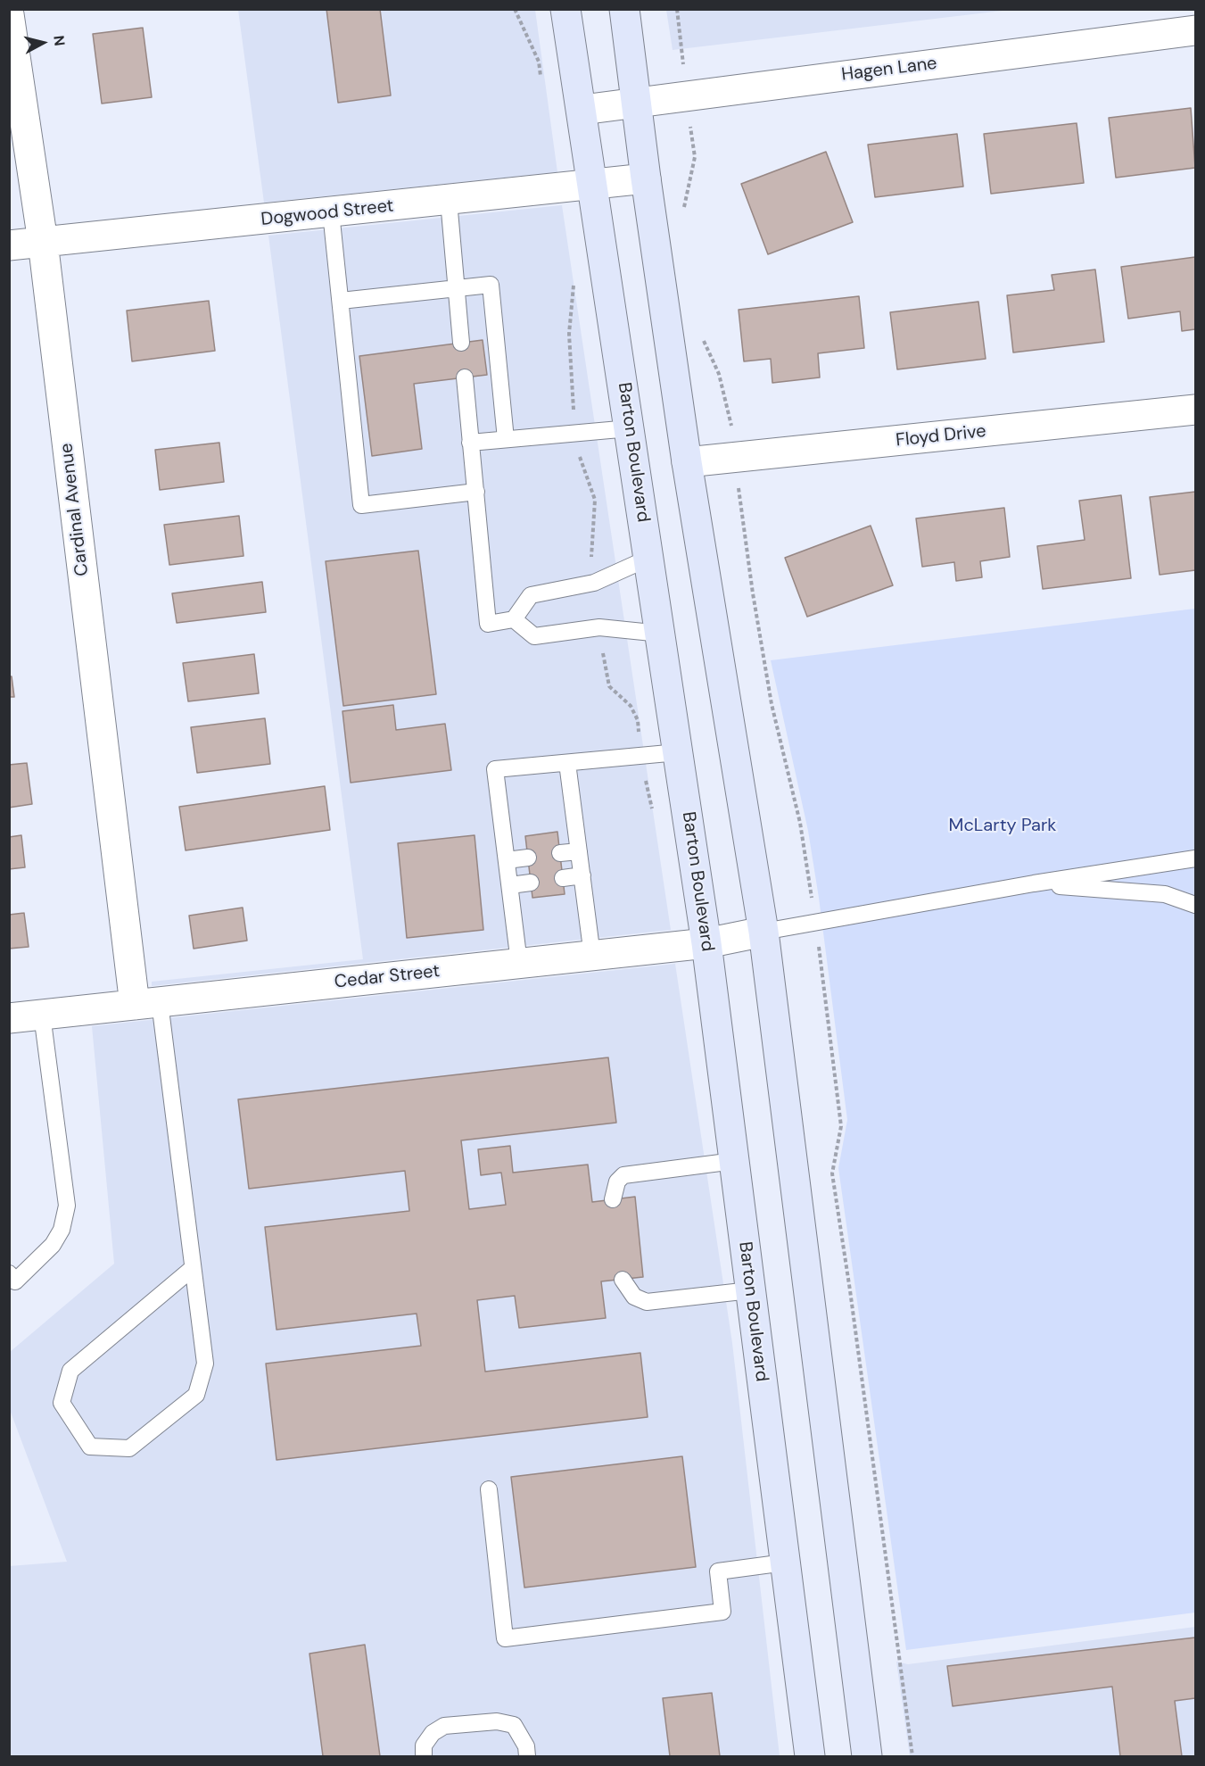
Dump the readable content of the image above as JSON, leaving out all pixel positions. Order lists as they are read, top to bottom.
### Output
{
  "streets": {
    "main road": ["Barton Boulevard"],
    "street": [
      "Hagen Lane",
      "Dogwood Street",
      "Floyd Drive",
      "Cardinal Avenue",
      "Cedar Street"
    ]
  },
  "crossings": [
    ["Hagen Lane", "Barton Boulevard"],
    ["Dogwood Street", "Barton Boulevard"],
    ["Dogwood Street", "Cardinal Avenue"],
    ["Barton Boulevard", "Cedar Street"],
    ["Cardinal Avenue", "Cedar Street"]
  ],
  "parks": ["McLarty Park"],
  "north": "right"
}
